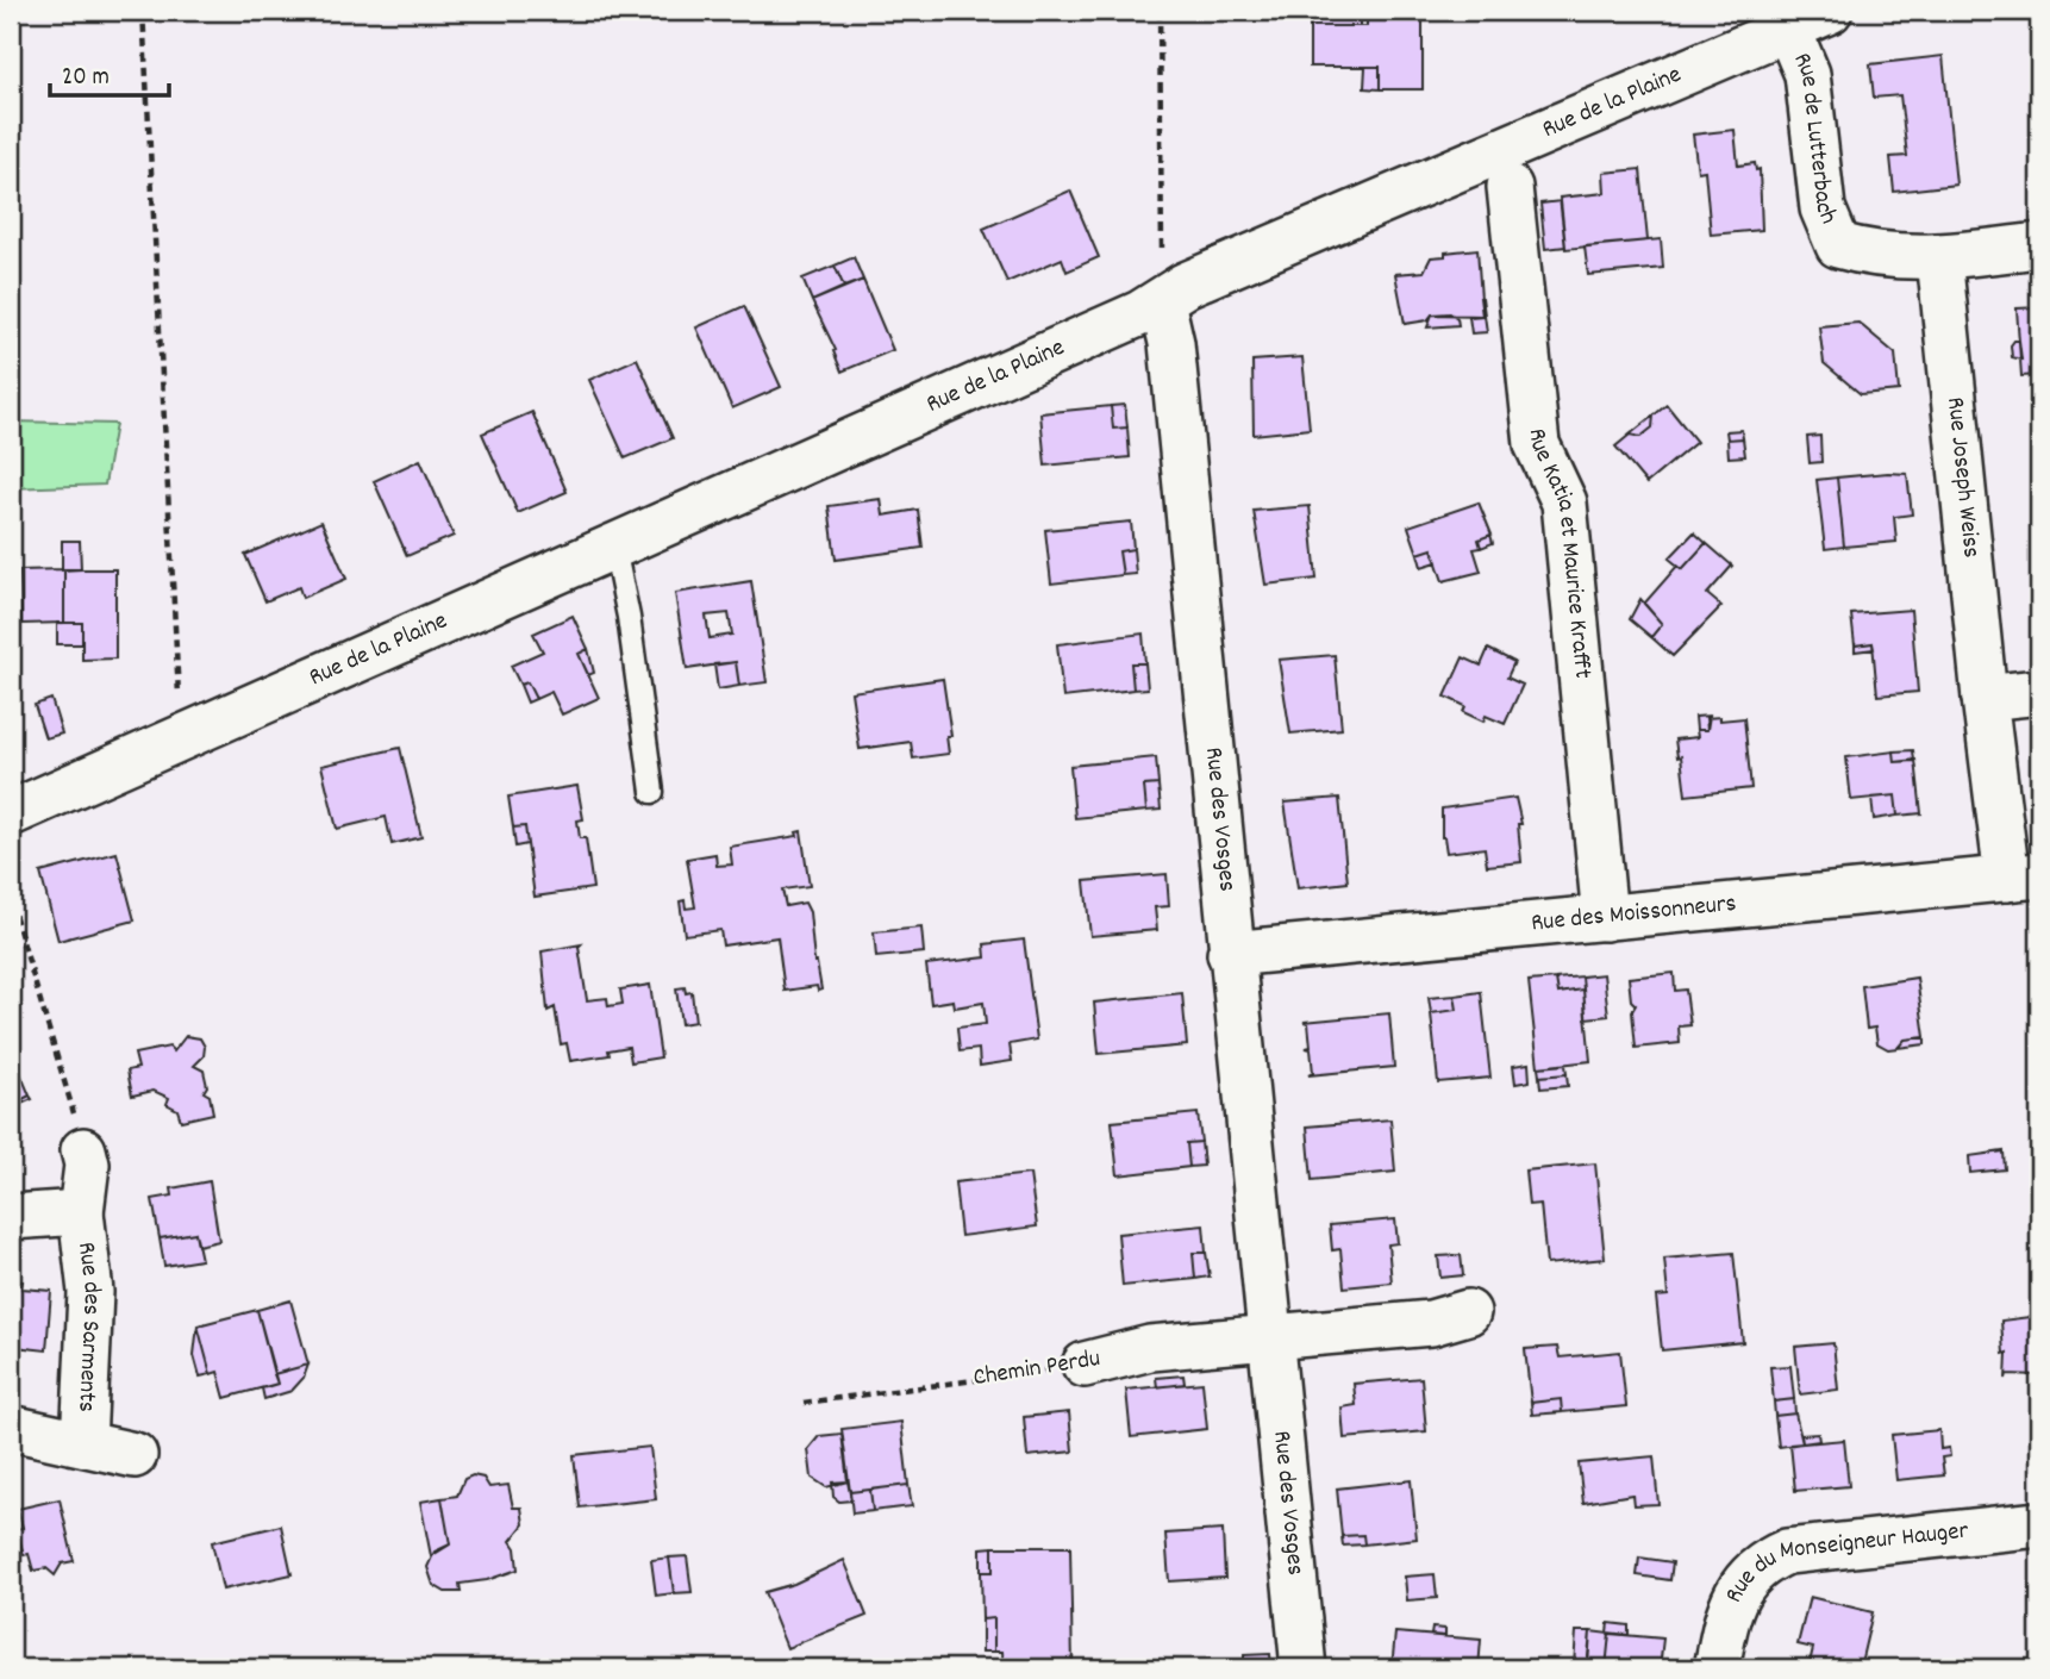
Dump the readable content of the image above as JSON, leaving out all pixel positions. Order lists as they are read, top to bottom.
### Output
{
  "streets": {
    "street": [
      "Rue de la Plaine",
      "Rue de Lutterbach",
      "Rue Joseph Weiss",
      "Rue Katia et Maurice Krafft",
      "Rue des Vosges",
      "Rue des Moissonneurs",
      "Rue des Sarments",
      "Chemin Perdu",
      "Rue du Monseigneur Hauger"
    ]
  },
  "crossings": [
    ["Rue de la Plaine", "Rue de Lutterbach"],
    ["Rue de la Plaine", "Rue des Vosges"],
    ["Rue de Lutterbach", "Rue Joseph Weiss"],
    ["Rue Joseph Weiss", "Rue des Moissonneurs"],
    ["Rue Katia et Maurice Krafft", "Rue des Moissonneurs"],
    ["Rue des Vosges", "Rue des Moissonneurs"],
    ["Rue des Vosges", "Chemin Perdu"]
  ],
  "scale_bar": "20 m"
}
